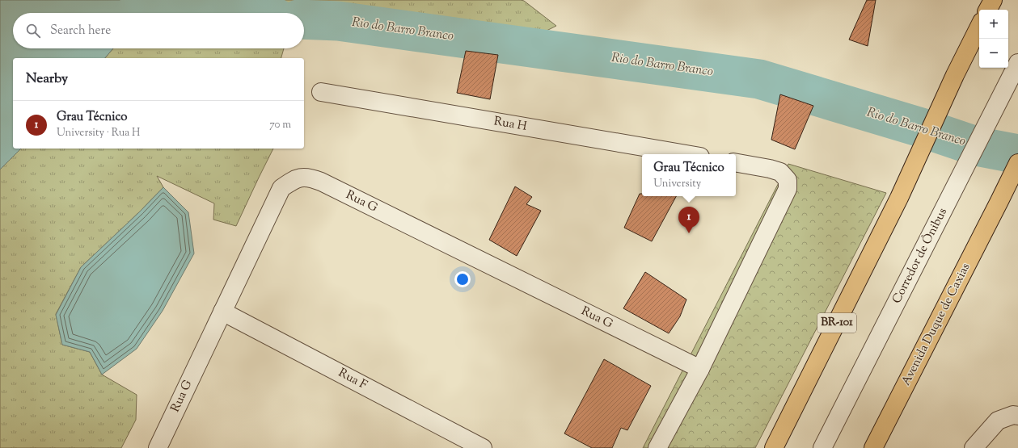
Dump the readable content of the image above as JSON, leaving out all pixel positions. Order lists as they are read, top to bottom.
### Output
{
  "streets": {
    "highway": ["BR-101", "Avenida Duque de Caxias"],
    "street": [
      "Rua H",
      "Rua G",
      "Corredor de Ônibus",
      "Rua F"
    ]
  },
  "crossings": [
    ["Rua G", "Rua F"]
  ],
  "water": ["Rio do Barro Branco"],
  "page": {
    "map_buttons": ["+", "−"],
    "search": "Search here",
    "heading": "Nearby",
    "list": [
      {
        "mark": "1",
        "name": "Grau Técnico",
        "note": "University · Rua H",
        "value": "70 m"
      }
    ],
    "popup": ["Grau Técnico", "University"],
    "pins": "1"
  }
}
